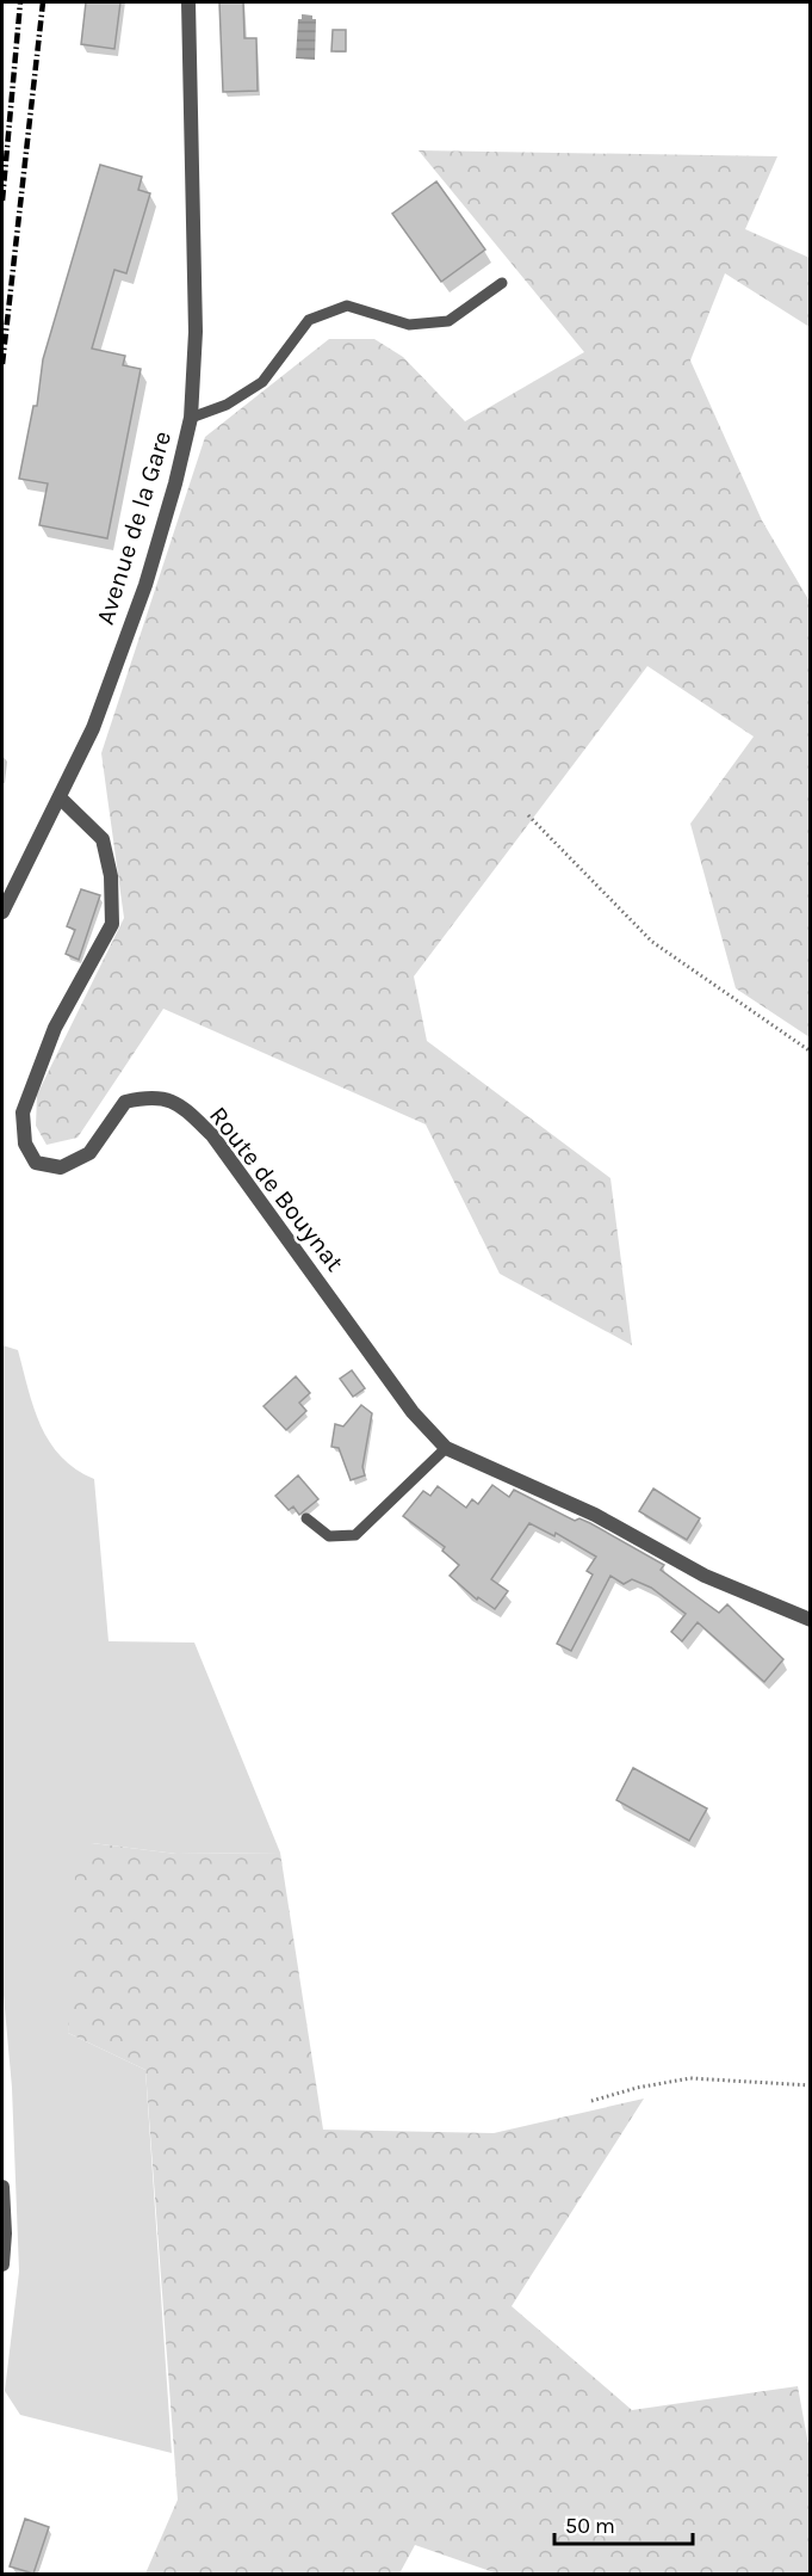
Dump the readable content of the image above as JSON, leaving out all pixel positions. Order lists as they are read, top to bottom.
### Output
{
  "streets": {
    "street": ["Avenue de la Gare", "Route de Bouynat"]
  },
  "crossings": [
    ["Avenue de la Gare", "Route de Bouynat"]
  ],
  "scale_bar": "50 m"
}
